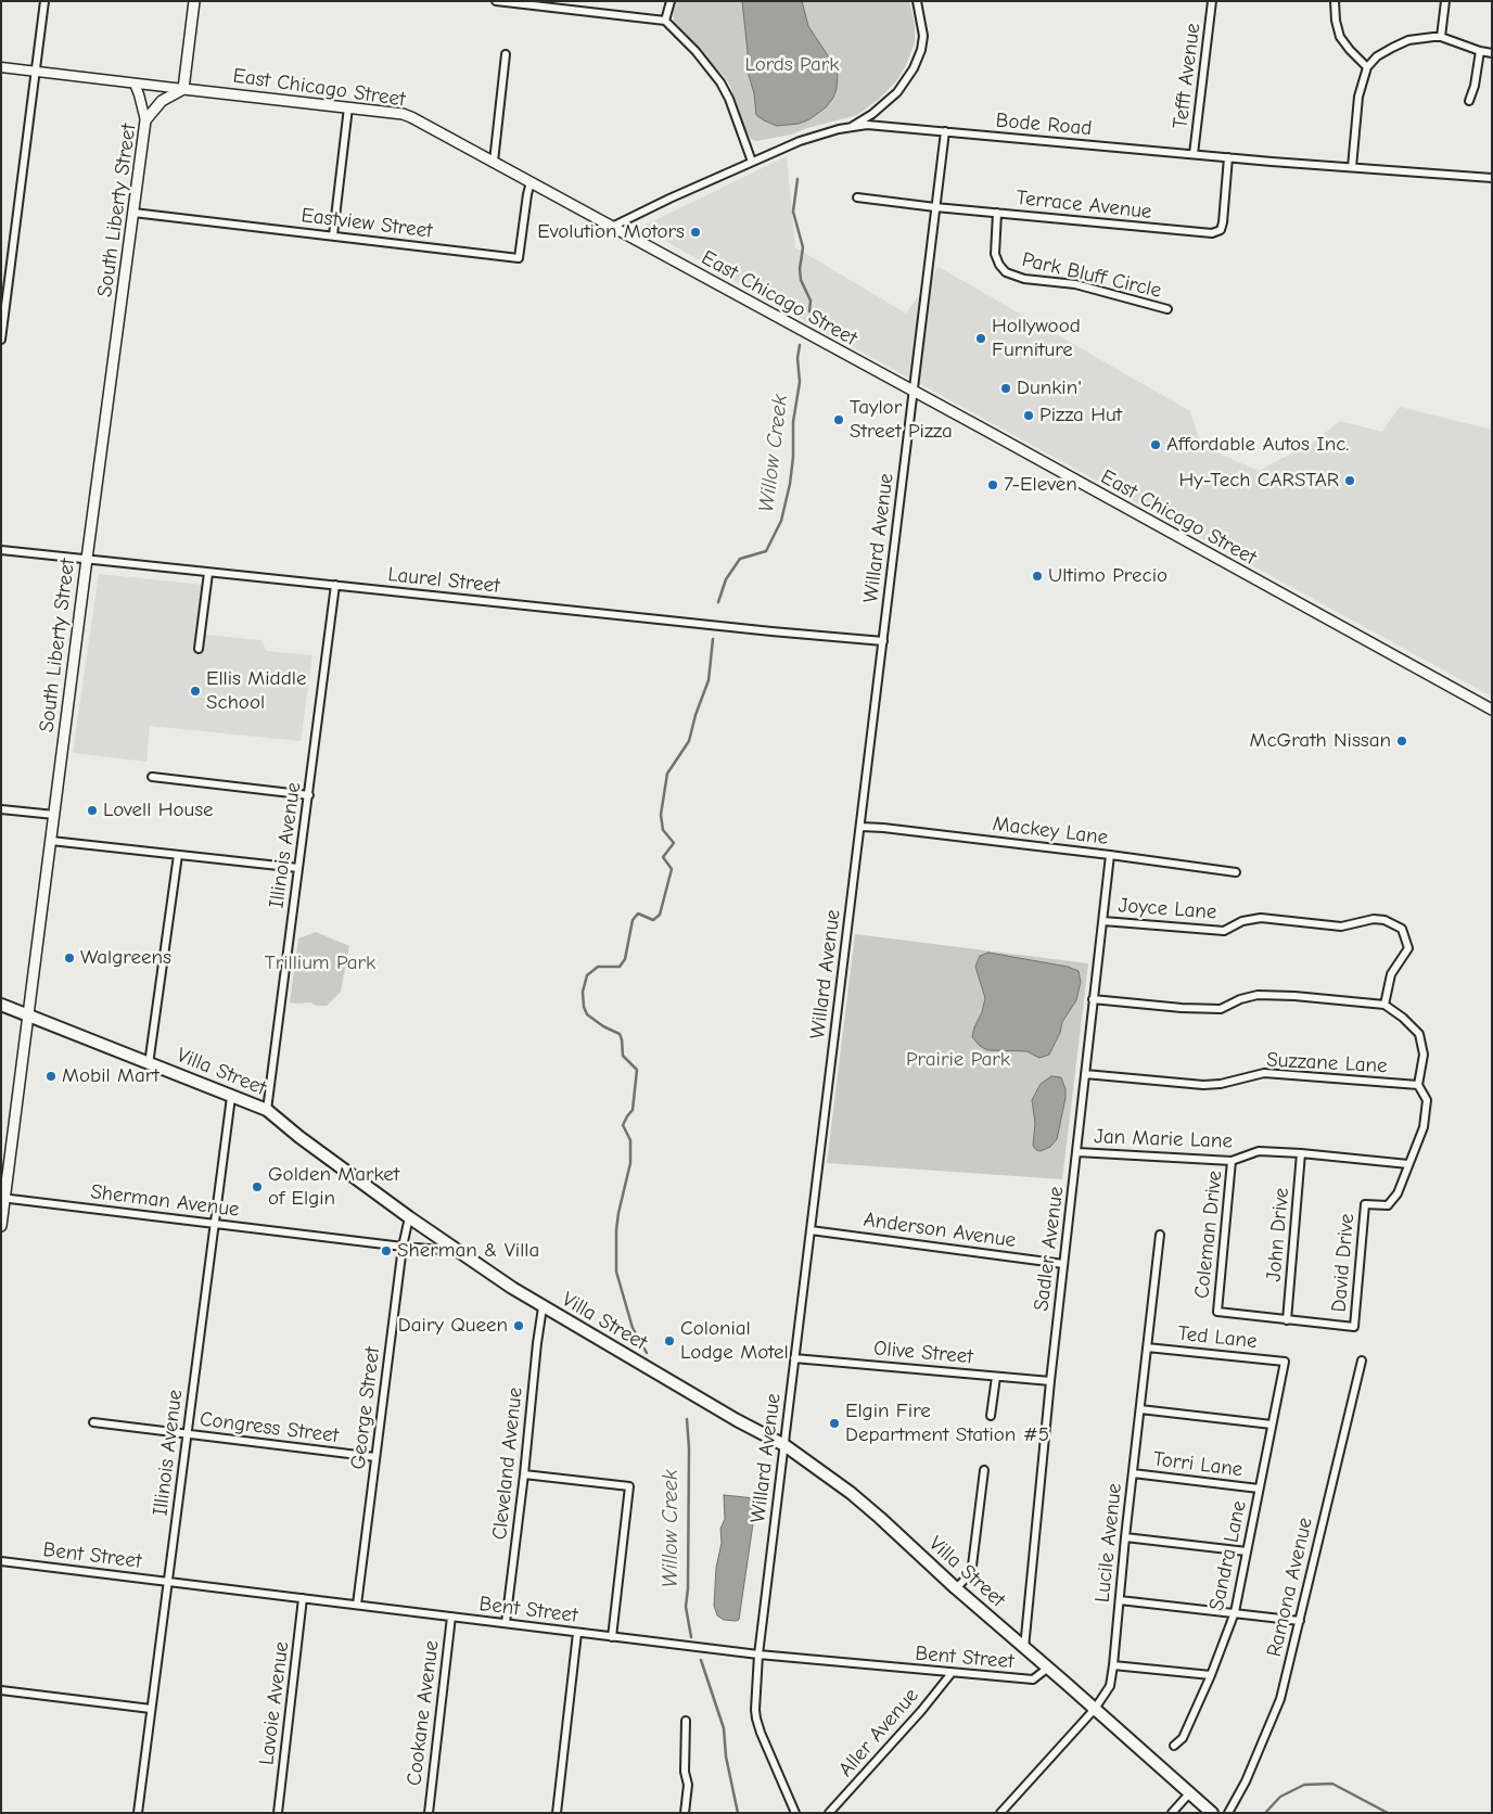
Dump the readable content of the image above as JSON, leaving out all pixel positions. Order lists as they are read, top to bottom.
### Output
{
  "streets": {
    "main road": ["East Chicago Street", "South Liberty Street", "Villa Street"],
    "street": [
      "Tefft Avenue",
      "Bode Road",
      "Terrace Avenue",
      "Eastview Street",
      "Park Bluff Circle",
      "Willard Avenue",
      "Laurel Street",
      "Mackey Lane",
      "Illinois Avenue",
      "Joyce Lane",
      "Suzzane Lane",
      "Jan Marie Lane",
      "Sherman Avenue",
      "Anderson Avenue",
      "Coleman Drive",
      "John Drive",
      "Sadler Avenue",
      "David Drive",
      "Ted Lane",
      "Olive Street",
      "George Street",
      "Congress Street",
      "Cleveland Avenue",
      "Torri Lane",
      "Lucile Avenue",
      "Bent Street",
      "Sandra Lane",
      "Ramona Avenue",
      "Lavoie Avenue",
      "Cookane Avenue",
      "Aller Avenue"
    ]
  },
  "crossings": [
    ["Tefft Avenue", "Bode Road"],
    ["East Chicago Street", "Bode Road"],
    ["East Chicago Street", "South Liberty Street"],
    ["East Chicago Street", "Eastview Street"],
    ["East Chicago Street", "Willard Avenue"],
    ["Bode Road", "Terrace Avenue"],
    ["Bode Road", "Willard Avenue"],
    ["Terrace Avenue", "Park Bluff Circle"],
    ["Terrace Avenue", "Willard Avenue"],
    ["South Liberty Street", "Eastview Street"],
    ["South Liberty Street", "Laurel Street"],
    ["South Liberty Street", "Villa Street"],
    ["South Liberty Street", "Sherman Avenue"],
    ["Willard Avenue", "Laurel Street"],
    ["Willard Avenue", "Mackey Lane"],
    ["Willard Avenue", "Villa Street"],
    ["Willard Avenue", "Anderson Avenue"],
    ["Willard Avenue", "Olive Street"],
    ["Willard Avenue", "Bent Street"],
    ["Laurel Street", "Illinois Avenue"],
    ["Mackey Lane", "Sadler Avenue"],
    ["Illinois Avenue", "Villa Street"],
    ["Illinois Avenue", "Sherman Avenue"],
    ["Illinois Avenue", "Congress Street"],
    ["Illinois Avenue", "Bent Street"],
    ["Joyce Lane", "Sadler Avenue"],
    ["Suzzane Lane", "Sadler Avenue"],
    ["Villa Street", "Sherman Avenue"],
    ["Villa Street", "Sadler Avenue"],
    ["Villa Street", "George Street"],
    ["Villa Street", "Cleveland Avenue"],
    ["Villa Street", "Lucile Avenue"],
    ["Villa Street", "Bent Street"],
    ["Jan Marie Lane", "Coleman Drive"],
    ["Jan Marie Lane", "John Drive"],
    ["Jan Marie Lane", "Sadler Avenue"],
    ["Jan Marie Lane", "David Drive"],
    ["Sherman Avenue", "George Street"],
    ["Anderson Avenue", "Sadler Avenue"],
    ["Coleman Drive", "John Drive"],
    ["Coleman Drive", "David Drive"],
    ["John Drive", "David Drive"],
    ["Sadler Avenue", "Olive Street"],
    ["Ted Lane", "Lucile Avenue"],
    ["Ted Lane", "Sandra Lane"],
    ["George Street", "Congress Street"],
    ["George Street", "Bent Street"],
    ["Cleveland Avenue", "Bent Street"],
    ["Torri Lane", "Lucile Avenue"],
    ["Torri Lane", "Sandra Lane"],
    ["Bent Street", "Lavoie Avenue"],
    ["Bent Street", "Cookane Avenue"],
    ["Bent Street", "Aller Avenue"]
  ],
  "water": ["Willow Creek"],
  "parks": ["Lords Park", "Trillium Park", "Prairie Park"],
  "places": [
    "Evolution Motors",
    "Hollywood Furniture",
    "Dunkin'",
    "Pizza Hut",
    "Taylor Street Pizza",
    "Affordable Autos Inc.",
    "Hy-Tech CARSTAR",
    "7-Eleven",
    "Ultimo Precio",
    "Ellis Middle School",
    "McGrath Nissan",
    "Lovell House",
    "Walgreens",
    "Mobil Mart",
    "Golden Market of Elgin",
    "Sherman & Villa",
    "Dairy Queen",
    "Colonial Lodge Motel",
    "Elgin Fire Department Station #5"
  ]
}
